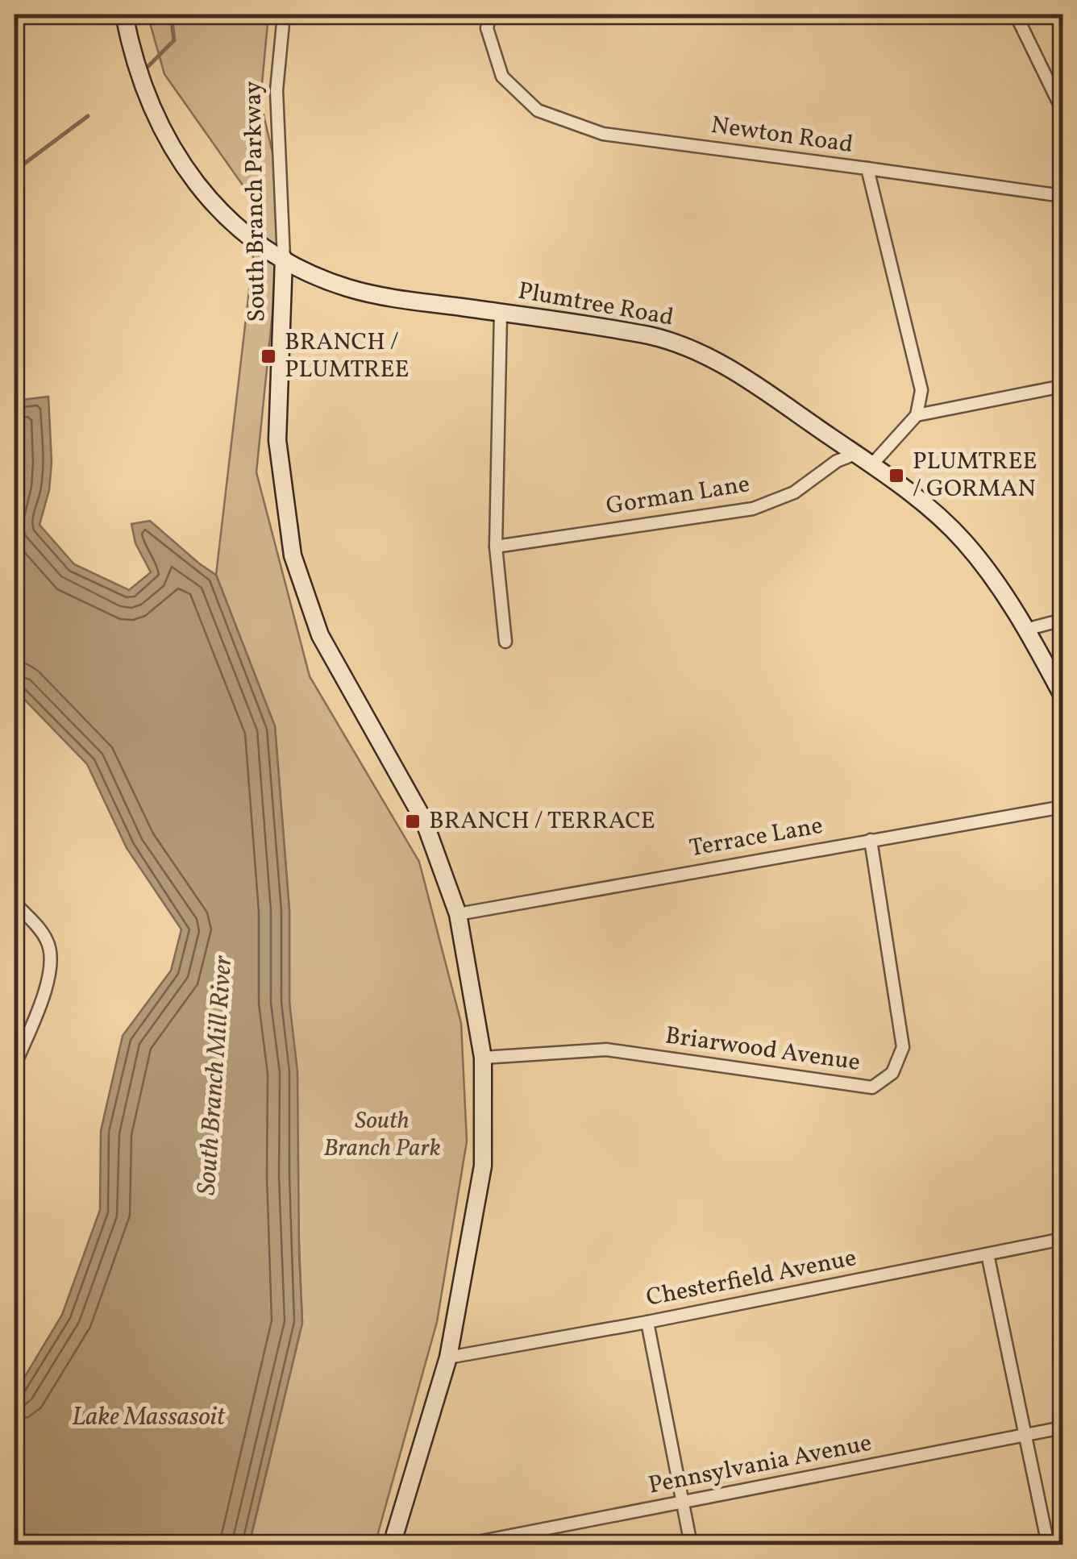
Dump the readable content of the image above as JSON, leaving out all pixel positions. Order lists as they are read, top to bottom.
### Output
{
  "streets": {
    "main road": ["South Branch Parkway", "Plumtree Road"],
    "street": [
      "Newton Road",
      "Gorman Lane",
      "Terrace Lane",
      "Briarwood Avenue",
      "Chesterfield Avenue",
      "Pennsylvania Avenue"
    ]
  },
  "crossings": [
    ["South Branch Parkway", "Plumtree Road"],
    ["South Branch Parkway", "Terrace Lane"],
    ["South Branch Parkway", "Briarwood Avenue"],
    ["South Branch Parkway", "Chesterfield Avenue"],
    ["Plumtree Road", "Gorman Lane"],
    ["Terrace Lane", "Briarwood Avenue"]
  ],
  "water": ["South Branch Mill River", "Lake Massasoit"],
  "parks": ["South Branch Park"],
  "places": {
    "transit": ["BRANCH / PLUMTREE", "PLUMTREE / GORMAN", "BRANCH / TERRACE"]
  }
}
